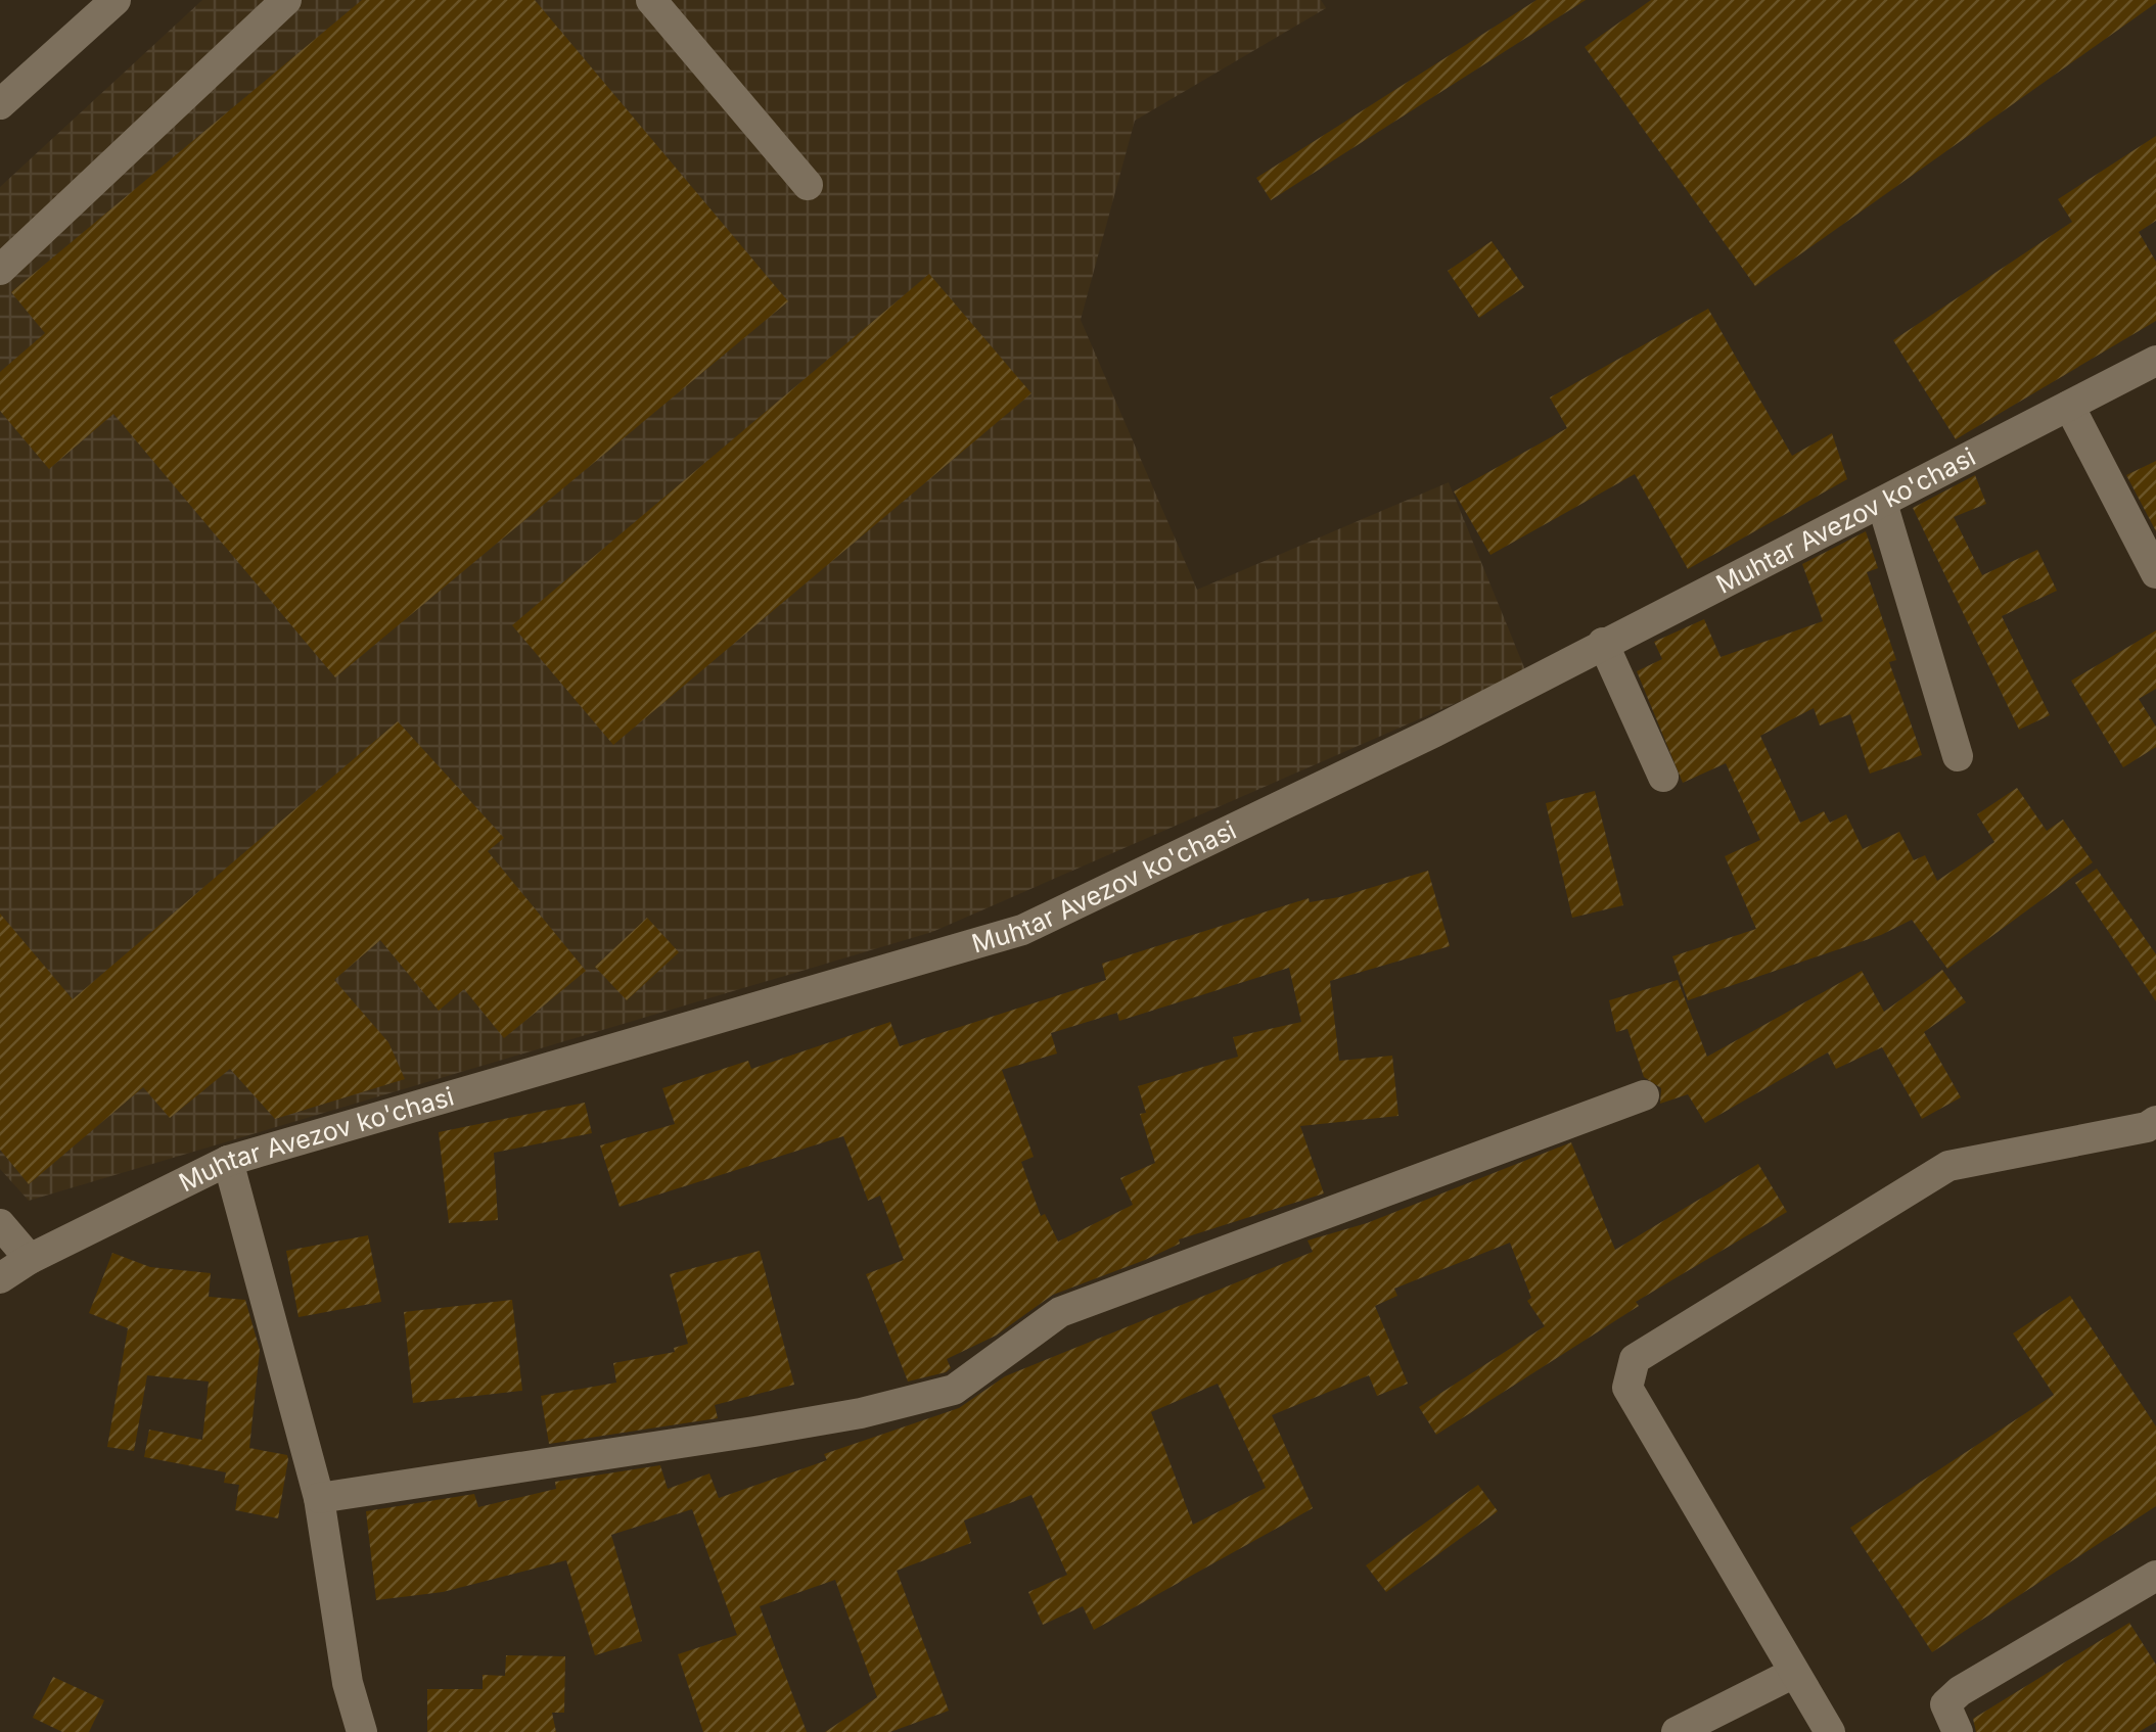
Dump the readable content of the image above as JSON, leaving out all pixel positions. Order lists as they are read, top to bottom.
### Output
{
  "streets": {
    "street": ["Muhtar Avezov ko'chasi"]
  }
}
